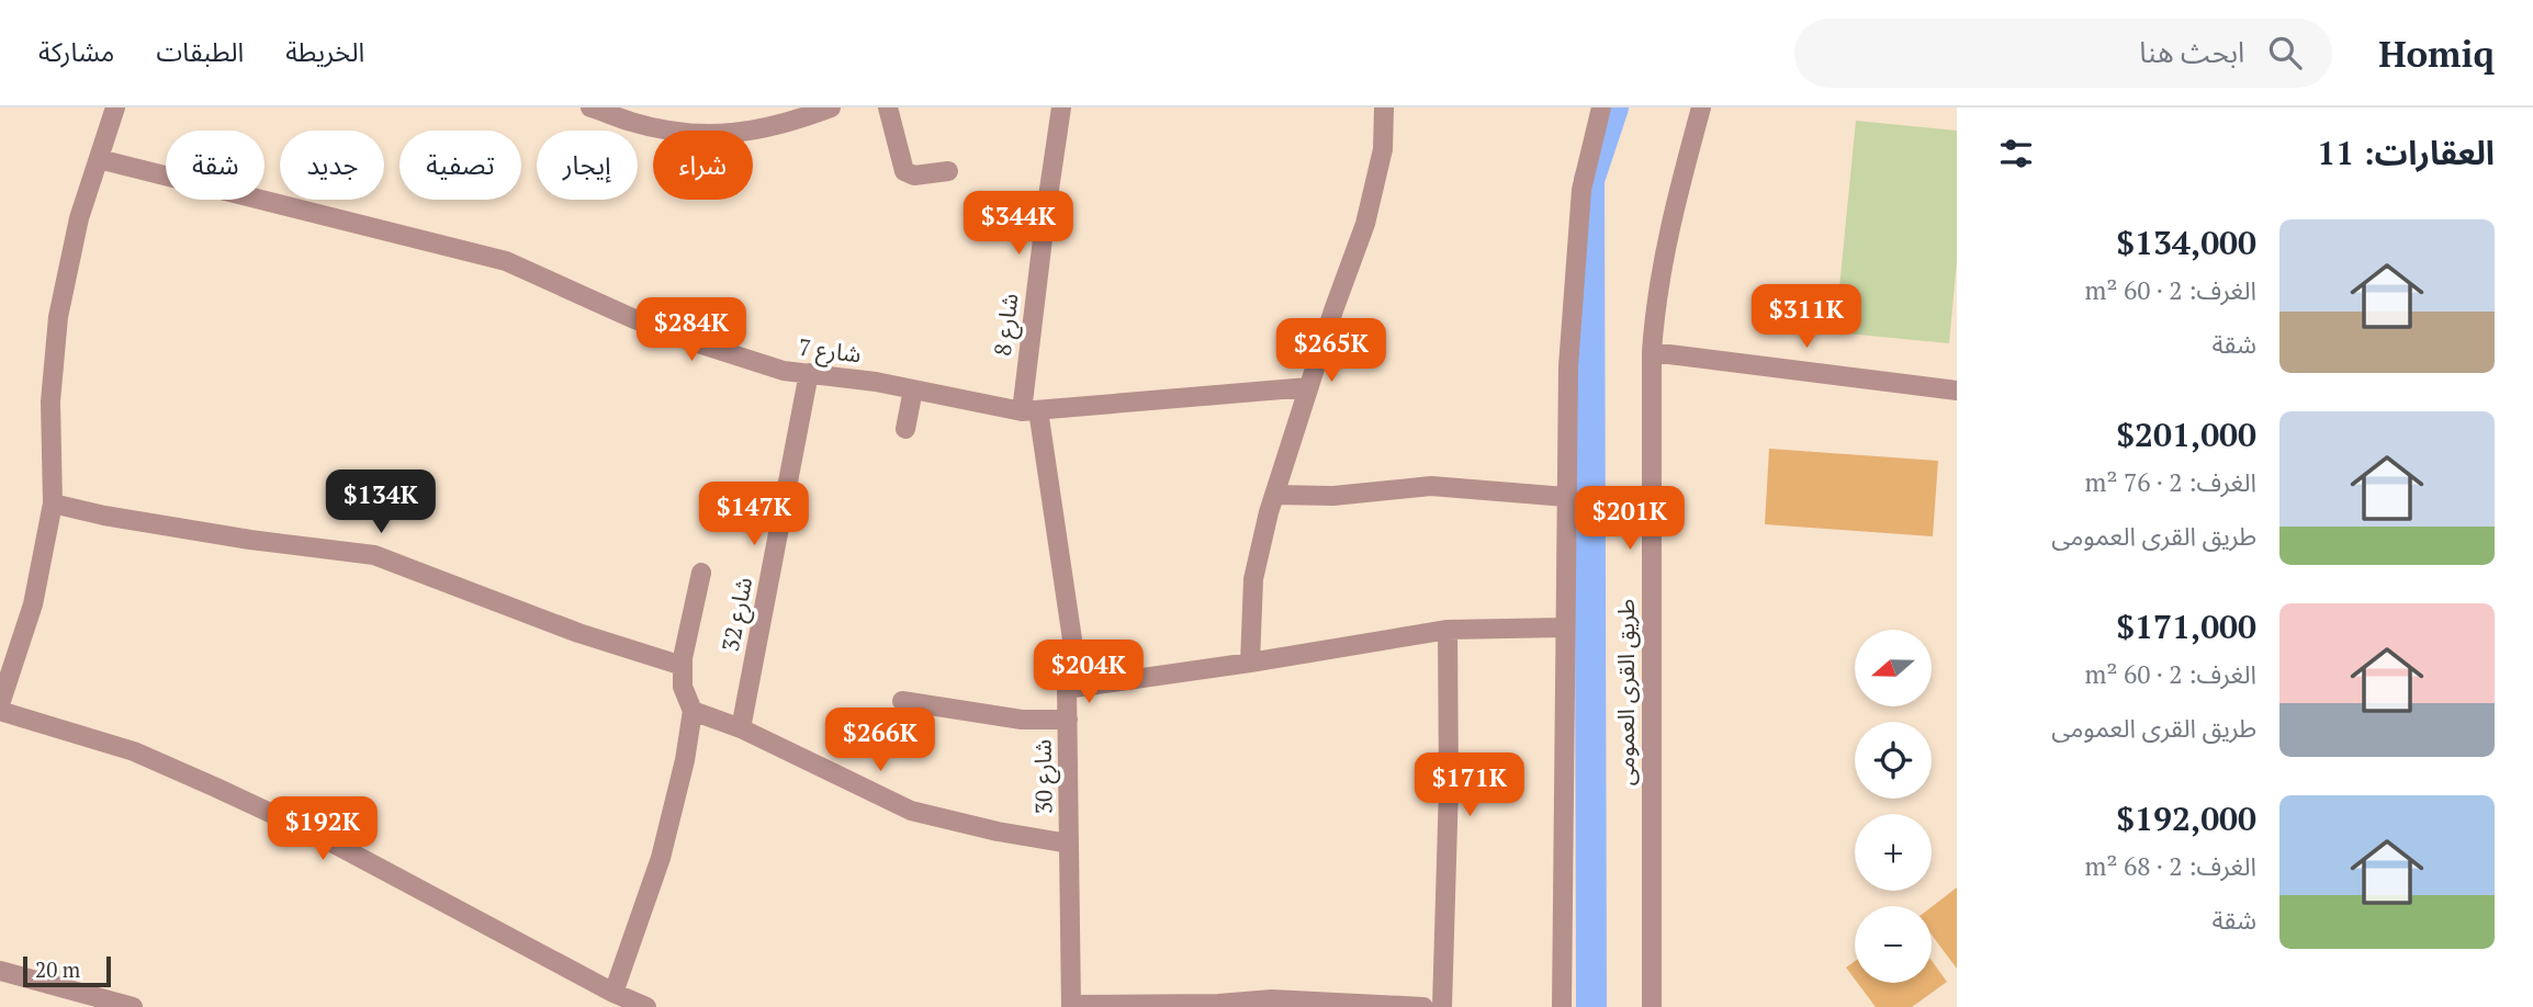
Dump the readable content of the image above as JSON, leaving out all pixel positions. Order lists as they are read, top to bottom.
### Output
{
  "streets": {
    "street": [
      "شارع 8",
      "شارع 7",
      "شارع 32",
      "طريق القرى العمومى",
      "شارع 30"
    ]
  },
  "crossings": [
    ["شارع 8", "شارع 7"],
    ["شارع 8", "شارع 30"],
    ["شارع 7", "شارع 32"],
    ["شارع 7", "شارع 30"]
  ],
  "scale_bar": "20 m",
  "north": "left",
  "page": {
    "header": "Homiq",
    "search": "ابحث هنا",
    "nav": ["الخريطة", "الطبقات", "مشاركة"],
    "heading": "العقارات: 11",
    "chip": [
      "شراء",
      "إيجار",
      "تصفية",
      "جديد",
      "شقة"
    ],
    "price": [
      "$344K",
      "$311K",
      "$284K",
      "$265K",
      "$134K",
      "$147K",
      "$201K",
      "$204K",
      "$266K",
      "$171K",
      "$192K"
    ],
    "list": [
      {
        "name": "$134,000",
        "note": "الغرف: 2 · 60 m² · شقة"
      },
      {
        "name": "$201,000",
        "note": "الغرف: 2 · 76 m² · طريق القرى العمومى"
      },
      {
        "name": "$171,000",
        "note": "الغرف: 2 · 60 m² · طريق القرى العمومى"
      },
      {
        "name": "$192,000",
        "note": "الغرف: 2 · 68 m² · شقة"
      }
    ],
    "map_buttons": ["+", "−"],
    "scale": "20 m"
  }
}
